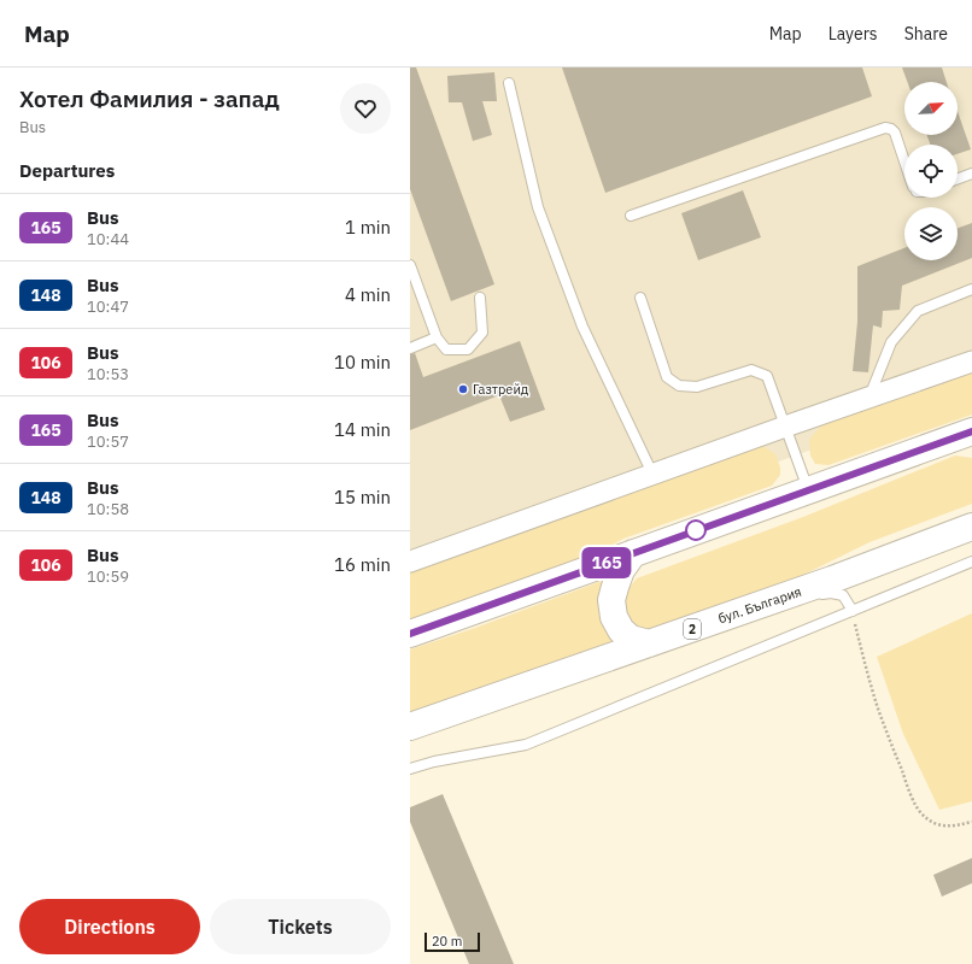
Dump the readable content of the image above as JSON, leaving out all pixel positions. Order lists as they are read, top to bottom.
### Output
{
  "streets": {
    "highway": ["бул. България", "2"]
  },
  "places": ["Газтрейд"],
  "lines": ["bus line 165"],
  "scale_bar": "20 m",
  "north": "top right",
  "page": {
    "header": "Map",
    "nav": ["Map", "Layers", "Share"],
    "heading": [
      ["Хотел Фамилия - запад", "Bus"],
      "Departures"
    ],
    "on_map": "165",
    "list": [
      {
        "mark": "165",
        "name": "Bus",
        "note": "10:44",
        "value": "1 min"
      },
      {
        "mark": "148",
        "name": "Bus",
        "note": "10:47",
        "value": "4 min"
      },
      {
        "mark": "106",
        "name": "Bus",
        "note": "10:53",
        "value": "10 min"
      },
      {
        "mark": "165",
        "name": "Bus",
        "note": "10:57",
        "value": "14 min"
      },
      {
        "mark": "148",
        "name": "Bus",
        "note": "10:58",
        "value": "15 min"
      },
      {
        "mark": "106",
        "name": "Bus",
        "note": "10:59",
        "value": "16 min"
      }
    ],
    "buttons": ["Directions", "Tickets"],
    "scale": "20 m"
  }
}
